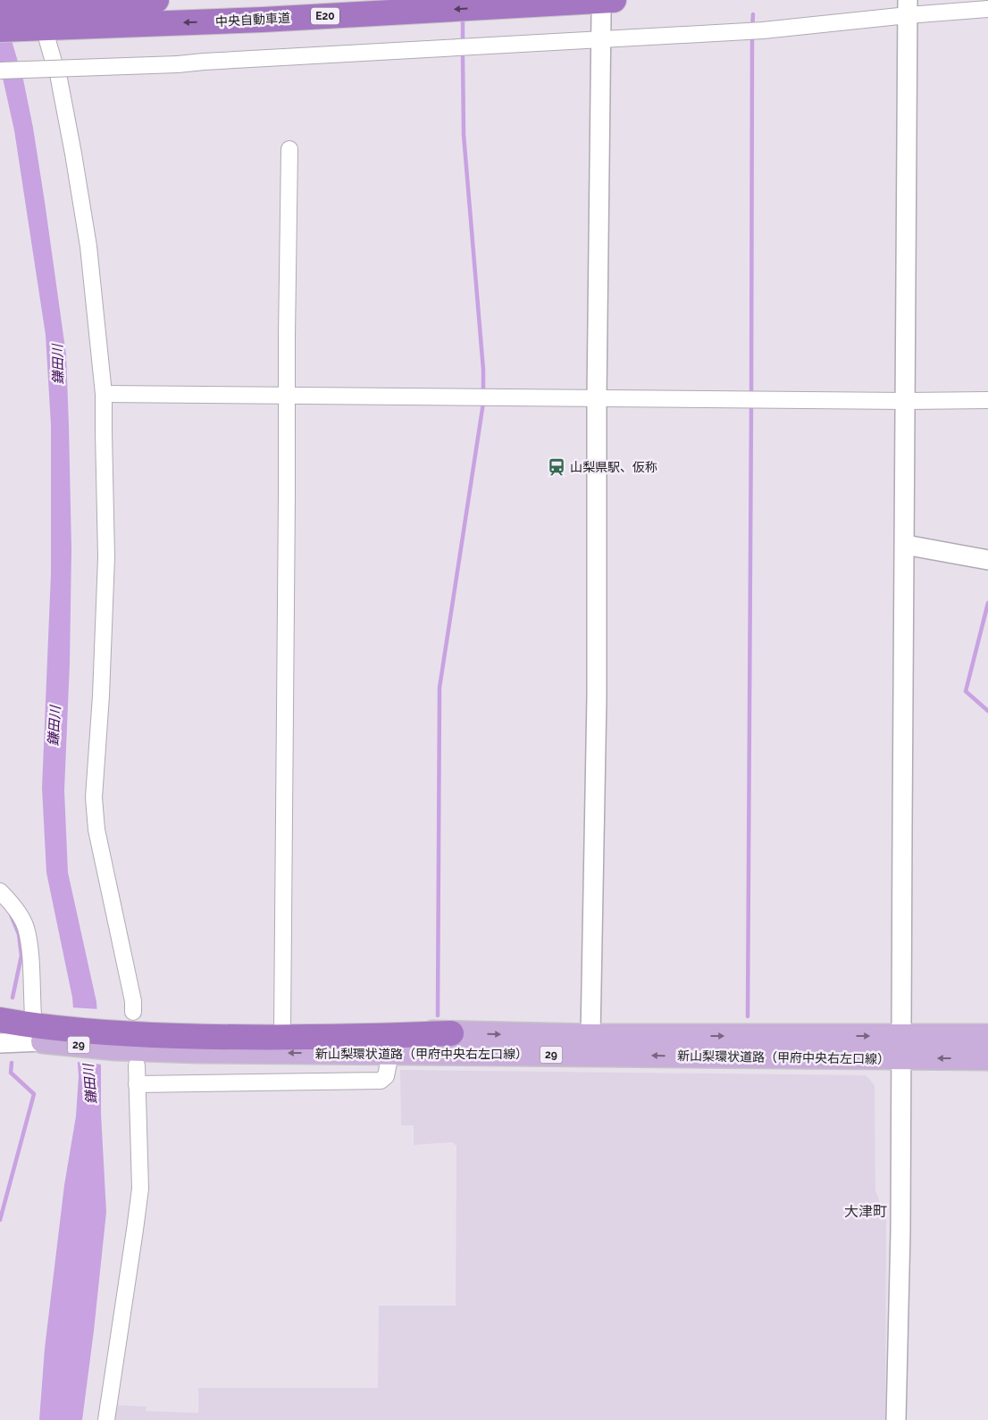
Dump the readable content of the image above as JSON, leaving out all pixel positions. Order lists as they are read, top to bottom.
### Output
{
  "streets": {
    "highway": ["E20", "中央自動車道"],
    "main road": ["29", "新山梨環状道路（甲府中央右左口線）"]
  },
  "one_way": ["中央自動車道"],
  "districts": ["大津町"],
  "water": ["鎌田川"],
  "places": {
    "station": ["山梨県駅、仮称"]
  }
}
